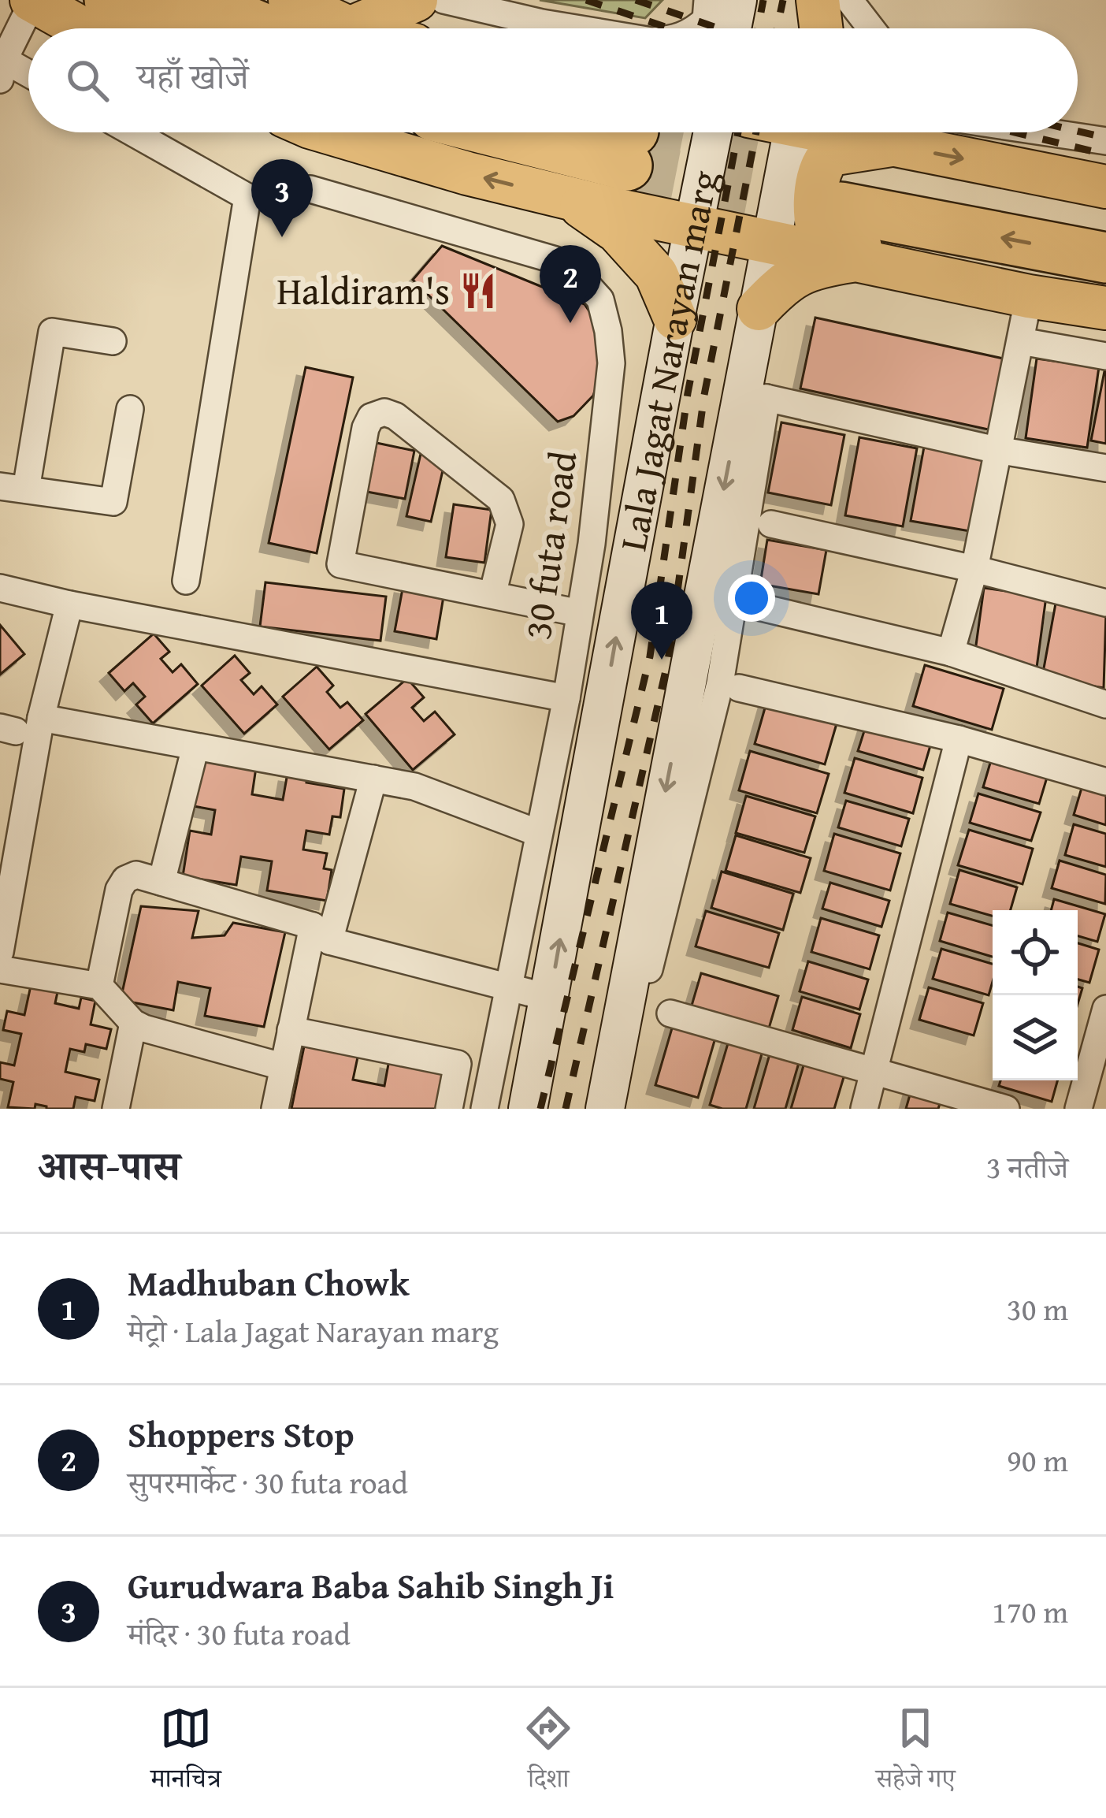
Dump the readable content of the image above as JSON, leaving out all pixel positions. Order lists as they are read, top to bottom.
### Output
{
  "streets": {
    "main road": ["Lala Jagat Narayan marg"],
    "street": ["30 futa road"]
  },
  "places": {
    "restaurant": ["Haldiram's"]
  },
  "page": {
    "search": "यहाँ खोजें",
    "pins": ["3", "2", "1"],
    "heading": ["आस-पास", "3 नतीजे"],
    "list": [
      {
        "mark": "1",
        "name": "Madhuban Chowk",
        "note": "मेट्रो · Lala Jagat Narayan marg",
        "value": "30 m"
      },
      {
        "mark": "2",
        "name": "Shoppers Stop",
        "note": "सुपरमार्केट · 30 futa road",
        "value": "90 m"
      },
      {
        "mark": "3",
        "name": "Gurudwara Baba Sahib Singh Ji",
        "note": "मंदिर · 30 futa road",
        "value": "170 m"
      }
    ],
    "nav": ["मानचित्र", "दिशा", "सहेजे गए"]
  }
}
